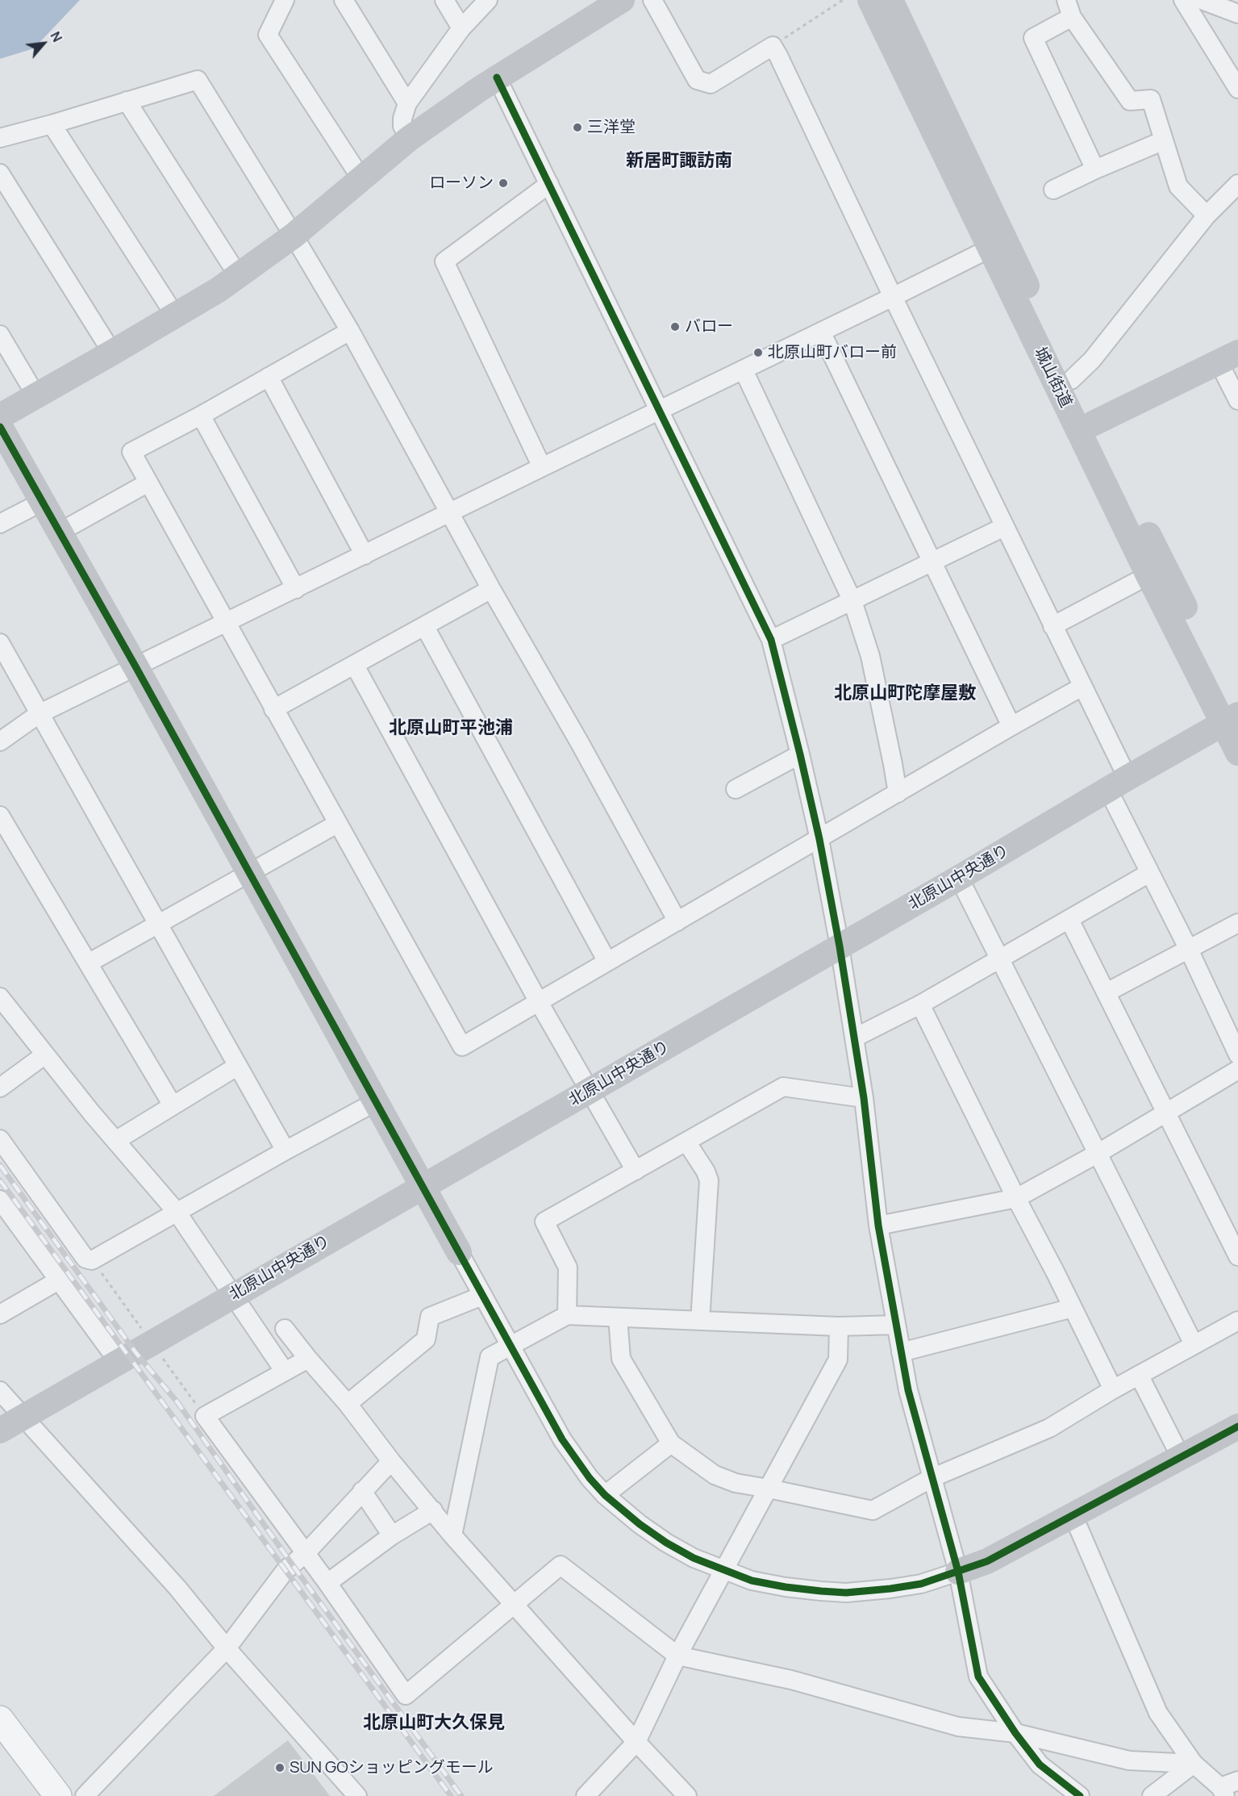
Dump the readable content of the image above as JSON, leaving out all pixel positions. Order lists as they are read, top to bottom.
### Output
{
  "streets": {
    "street": ["城山街道", "北原山中央通り"]
  },
  "crossings": [
    ["城山街道", "北原山中央通り"]
  ],
  "districts": [
    "新居町諏訪南",
    "北原山町陀摩屋敷",
    "北原山町平池浦",
    "北原山町大久保見"
  ],
  "places": [
    "三洋堂",
    "ローソン",
    "バロー",
    "北原山町バロー前",
    "SUN GOショッピングモール"
  ],
  "north": "top right"
}
